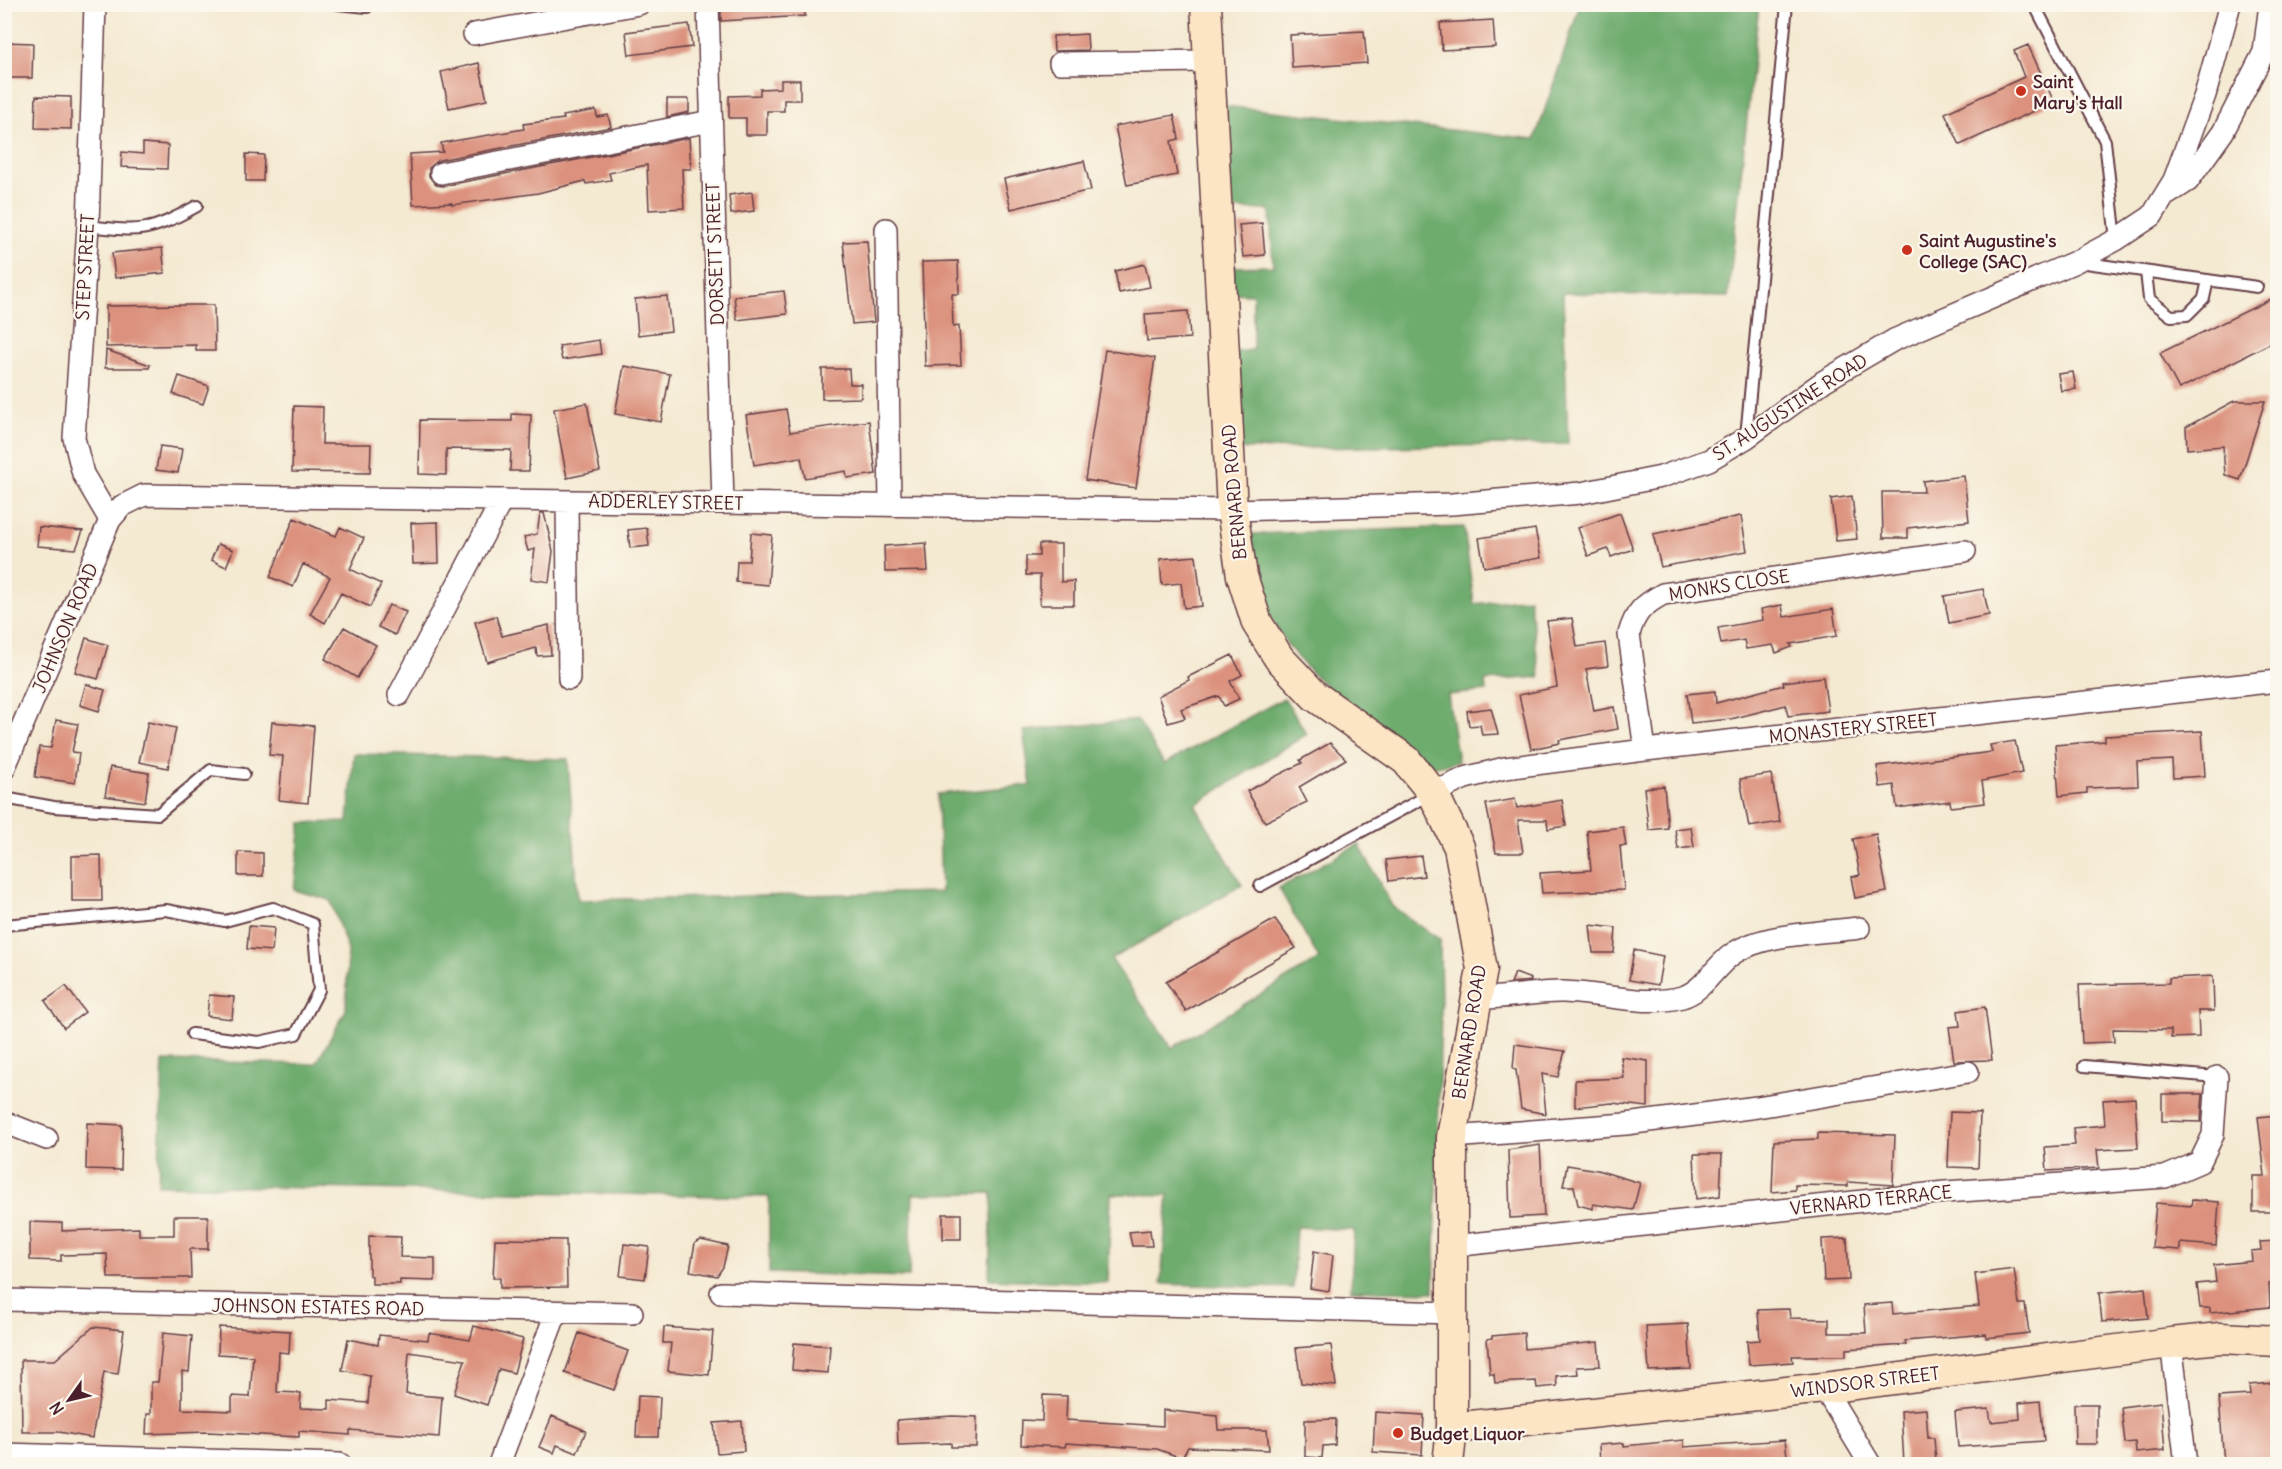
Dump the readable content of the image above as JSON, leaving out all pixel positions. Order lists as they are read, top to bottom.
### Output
{
  "streets": {
    "main road": ["BERNARD ROAD", "WINDSOR STREET"],
    "street": [
      "DORSETT STREET",
      "STEP STREET",
      "ST. AUGUSTINE ROAD",
      "ADDERLEY STREET",
      "MONKS CLOSE",
      "JOHNSON ROAD",
      "MONASTERY STREET",
      "VERNARD TERRACE",
      "JOHNSON ESTATES ROAD"
    ]
  },
  "crossings": [
    ["DORSETT STREET", "ADDERLEY STREET"],
    ["STEP STREET", "ADDERLEY STREET"],
    ["STEP STREET", "JOHNSON ROAD"],
    ["ST. AUGUSTINE ROAD", "BERNARD ROAD"],
    ["ST. AUGUSTINE ROAD", "ADDERLEY STREET"],
    ["BERNARD ROAD", "ADDERLEY STREET"],
    ["BERNARD ROAD", "MONASTERY STREET"],
    ["BERNARD ROAD", "VERNARD TERRACE"],
    ["BERNARD ROAD", "WINDSOR STREET"],
    ["ADDERLEY STREET", "JOHNSON ROAD"],
    ["MONKS CLOSE", "MONASTERY STREET"]
  ],
  "places": ["Saint Mary's Hall", "Saint Augustine's College (SAC)", "Budget Liquor"],
  "north": "bottom left"
}
